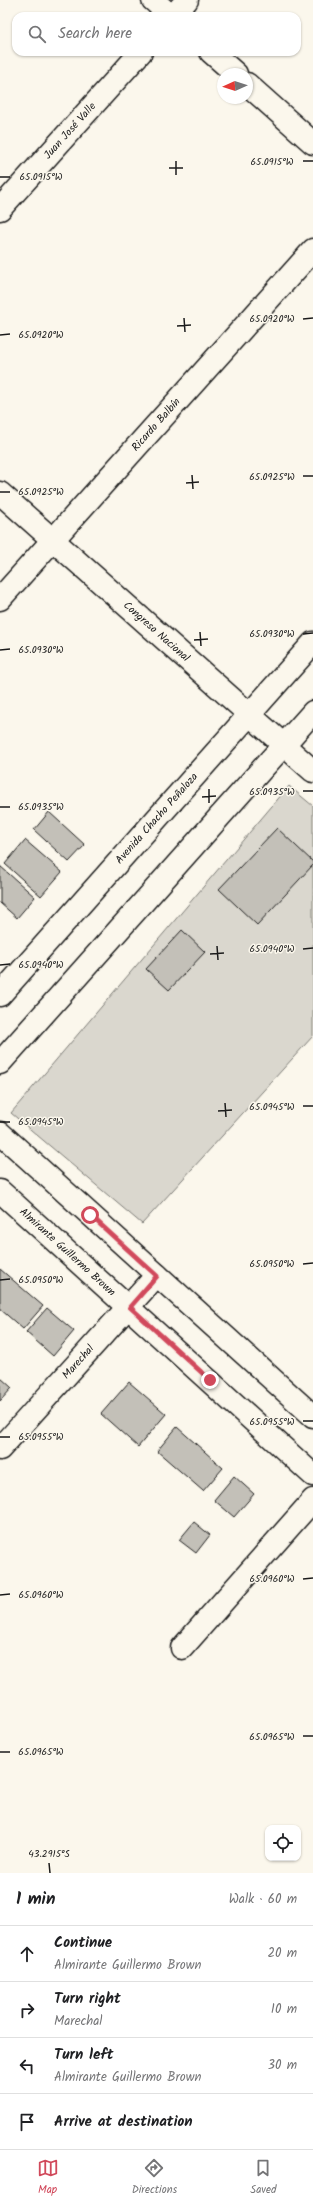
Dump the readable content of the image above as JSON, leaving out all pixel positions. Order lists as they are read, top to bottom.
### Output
{
  "streets": {
    "main road": [
      "Juan José Valle",
      "Ricardo Balbín",
      "Congreso Nacional",
      "Avenida Chacho Peñaloza",
      "Almirante Guillermo Brown",
      "Marechal"
    ]
  },
  "crossings": [
    ["Ricardo Balbín", "Congreso Nacional"],
    ["Congreso Nacional", "Avenida Chacho Peñaloza"],
    ["Almirante Guillermo Brown", "Marechal"]
  ],
  "north": "left",
  "page": {
    "search": "Search here",
    "heading": ["1 min", "Walk · 60 m"],
    "list": [
      ["Continue", "Almirante Guillermo Brown", "20 m"],
      ["Turn right", "Marechal", "10 m"],
      ["Turn left", "Almirante Guillermo Brown", "30 m"],
      "Arrive at destination"
    ],
    "nav": ["Map", "Directions", "Saved"]
  },
  "coordinates": [
    "65.0915°W",
    "65.0920°W",
    "65.0925°W",
    "65.0930°W",
    "65.0935°W",
    "65.0940°W",
    "65.0945°W",
    "65.0950°W",
    "65.0955°W",
    "65.0960°W",
    "65.0965°W",
    "43.2915°S"
  ]
}
